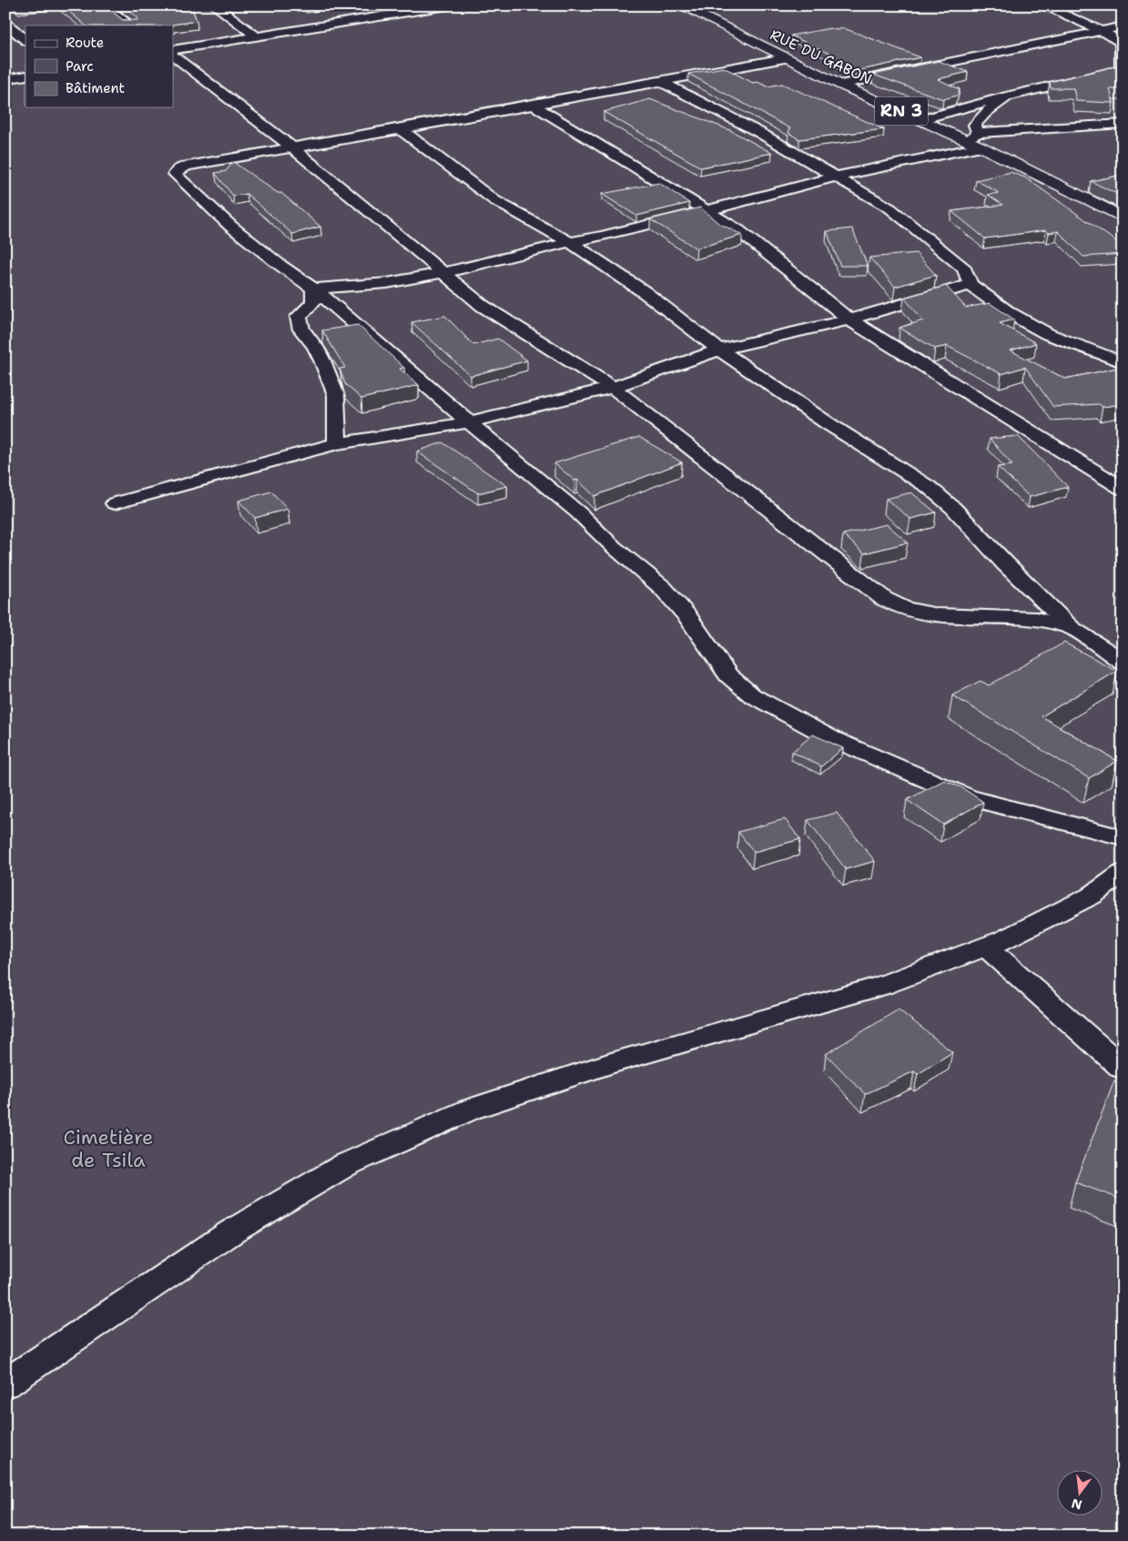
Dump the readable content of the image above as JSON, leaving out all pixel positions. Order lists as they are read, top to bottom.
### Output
{
  "streets": {
    "highway": ["RUE DU GABON", "RN 3"]
  },
  "parks": ["Cimetière de Tsila"],
  "legend": ["Route", "Parc", "Bâtiment"],
  "north": "bottom"
}
